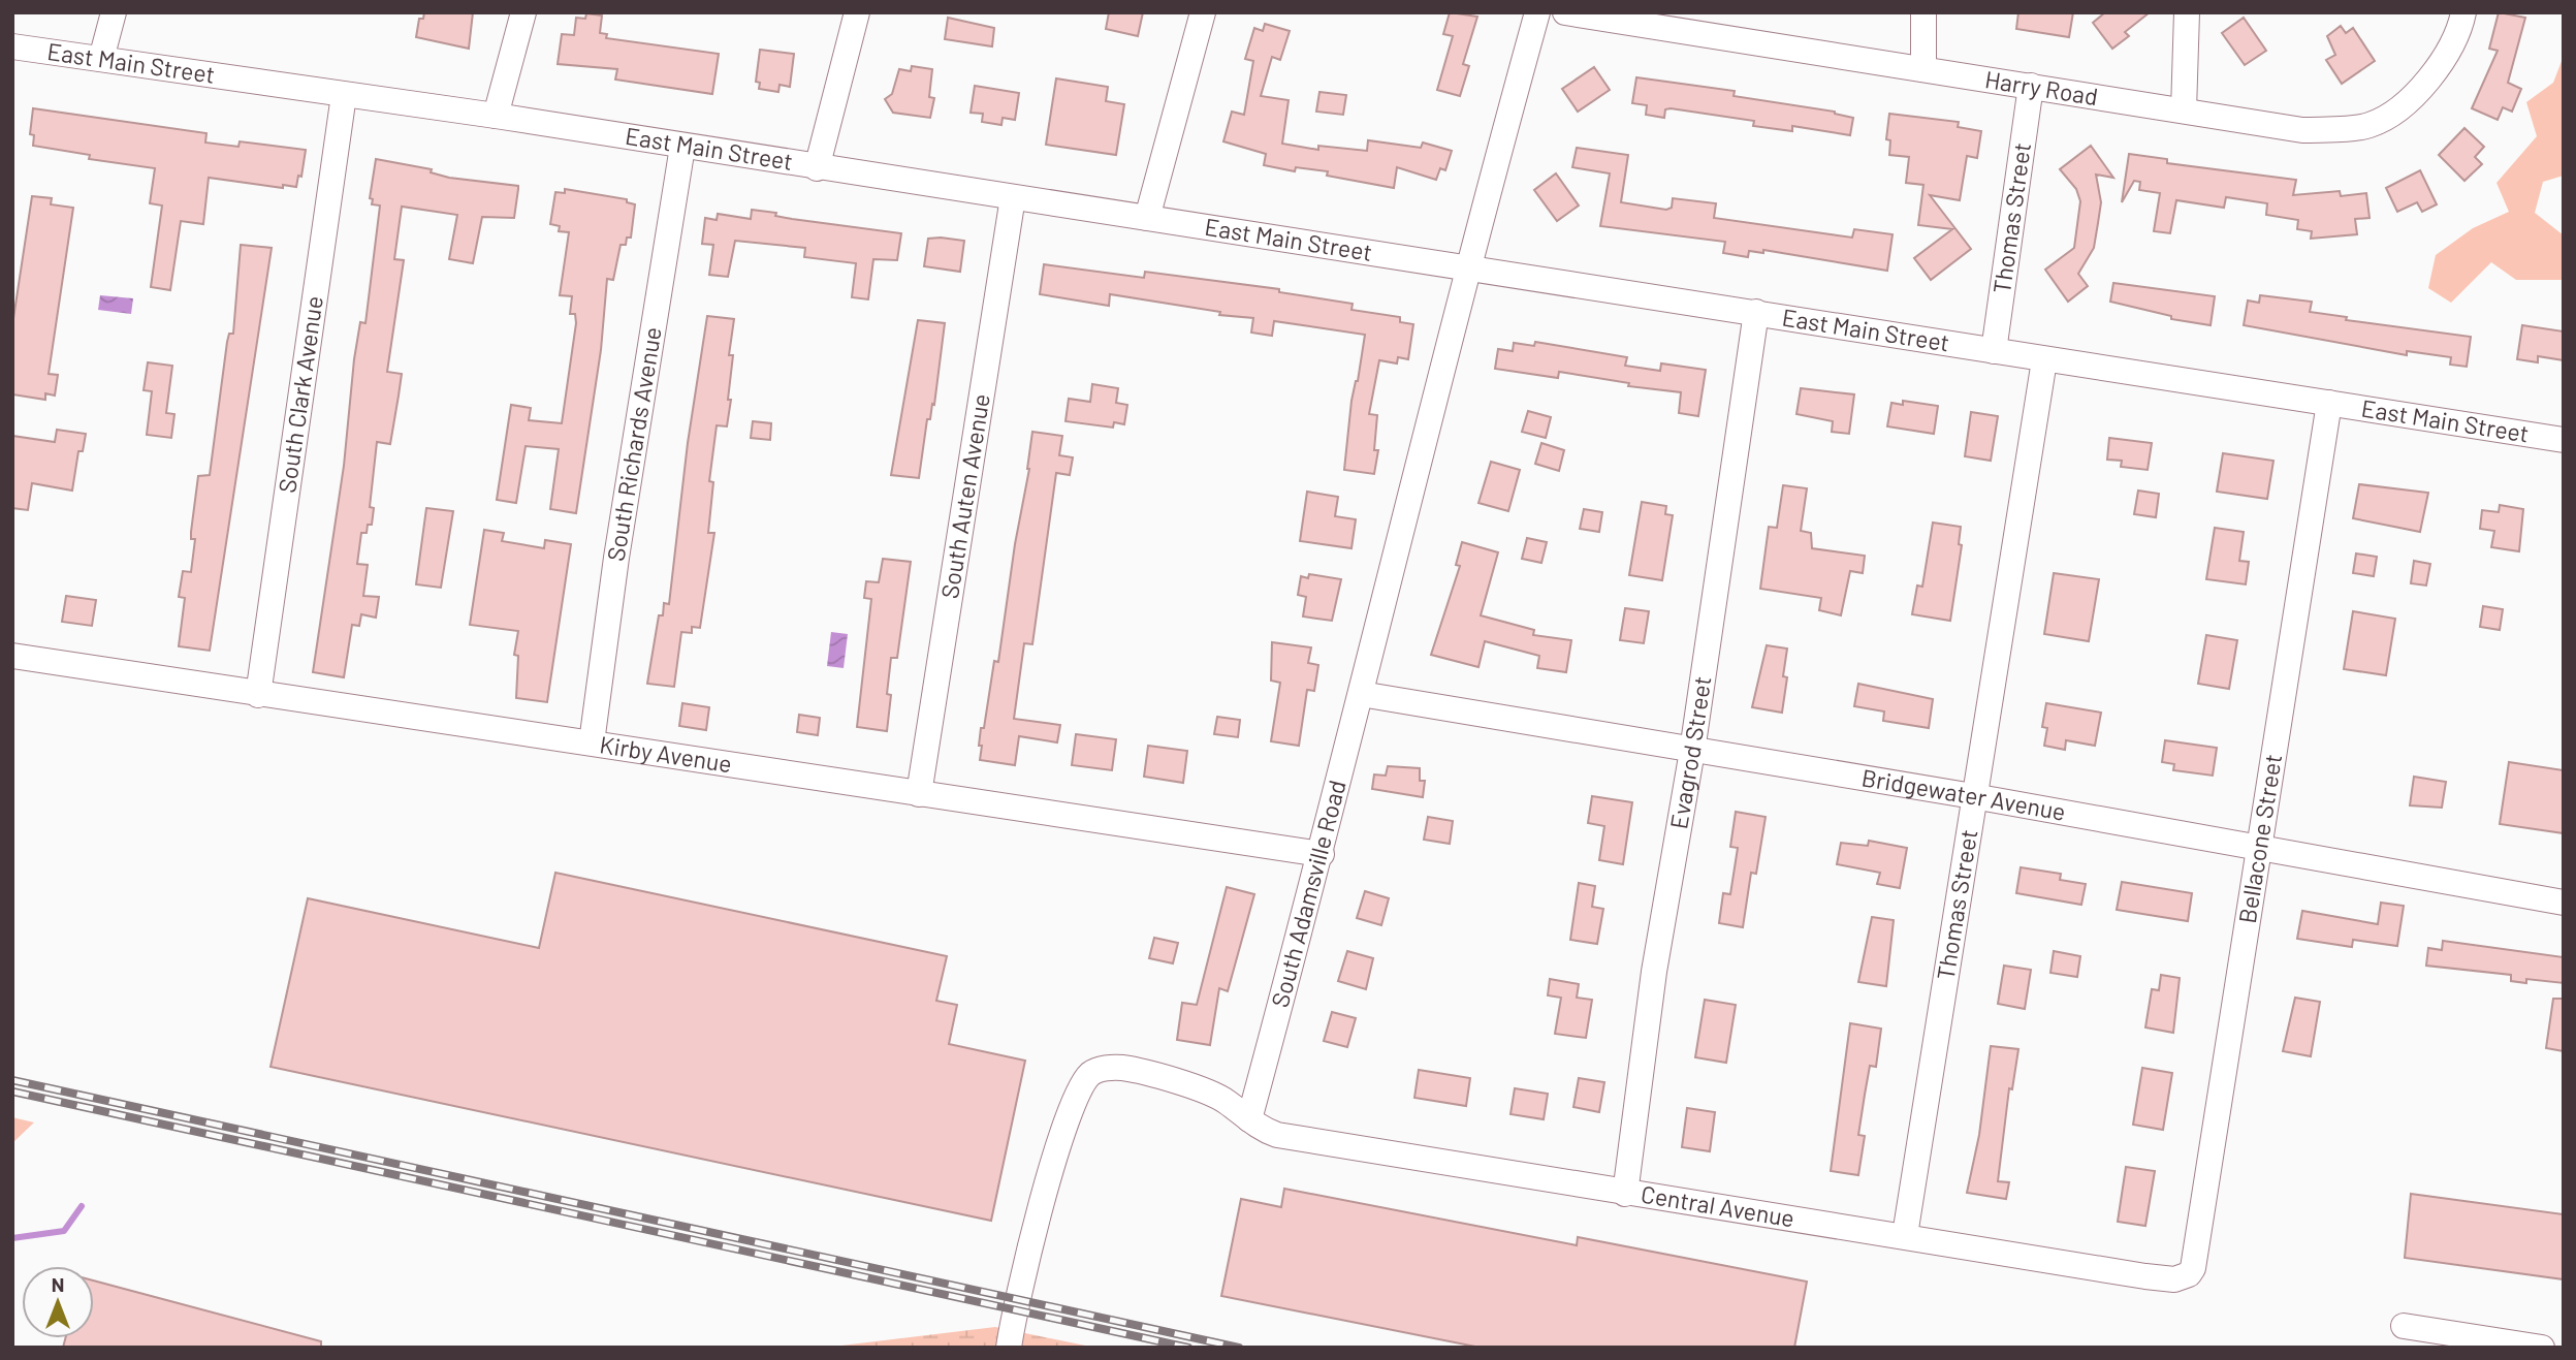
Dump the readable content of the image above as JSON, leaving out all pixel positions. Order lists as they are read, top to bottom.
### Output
{
  "streets": {
    "street": [
      "East Main Street",
      "Harry Road",
      "Thomas Street",
      "South Clark Avenue",
      "South Richards Avenue",
      "South Auten Avenue",
      "Evagrod Street",
      "Kirby Avenue",
      "Bridgewater Avenue",
      "Bellacone Street",
      "South Adamsville Road",
      "Central Avenue"
    ]
  },
  "crossings": [
    ["East Main Street", "Thomas Street"],
    ["East Main Street", "South Clark Avenue"],
    ["East Main Street", "South Richards Avenue"],
    ["East Main Street", "South Auten Avenue"],
    ["East Main Street", "Evagrod Street"],
    ["East Main Street", "Bellacone Street"],
    ["East Main Street", "South Adamsville Road"],
    ["Harry Road", "Thomas Street"],
    ["Thomas Street", "Bridgewater Avenue"],
    ["Thomas Street", "Central Avenue"],
    ["South Clark Avenue", "Kirby Avenue"],
    ["South Richards Avenue", "Kirby Avenue"],
    ["South Auten Avenue", "Kirby Avenue"],
    ["Evagrod Street", "Bridgewater Avenue"],
    ["Evagrod Street", "Central Avenue"],
    ["Kirby Avenue", "South Adamsville Road"],
    ["Bridgewater Avenue", "Bellacone Street"],
    ["Bridgewater Avenue", "South Adamsville Road"],
    ["Bellacone Street", "Central Avenue"],
    ["South Adamsville Road", "Central Avenue"]
  ],
  "north": "top"
}
